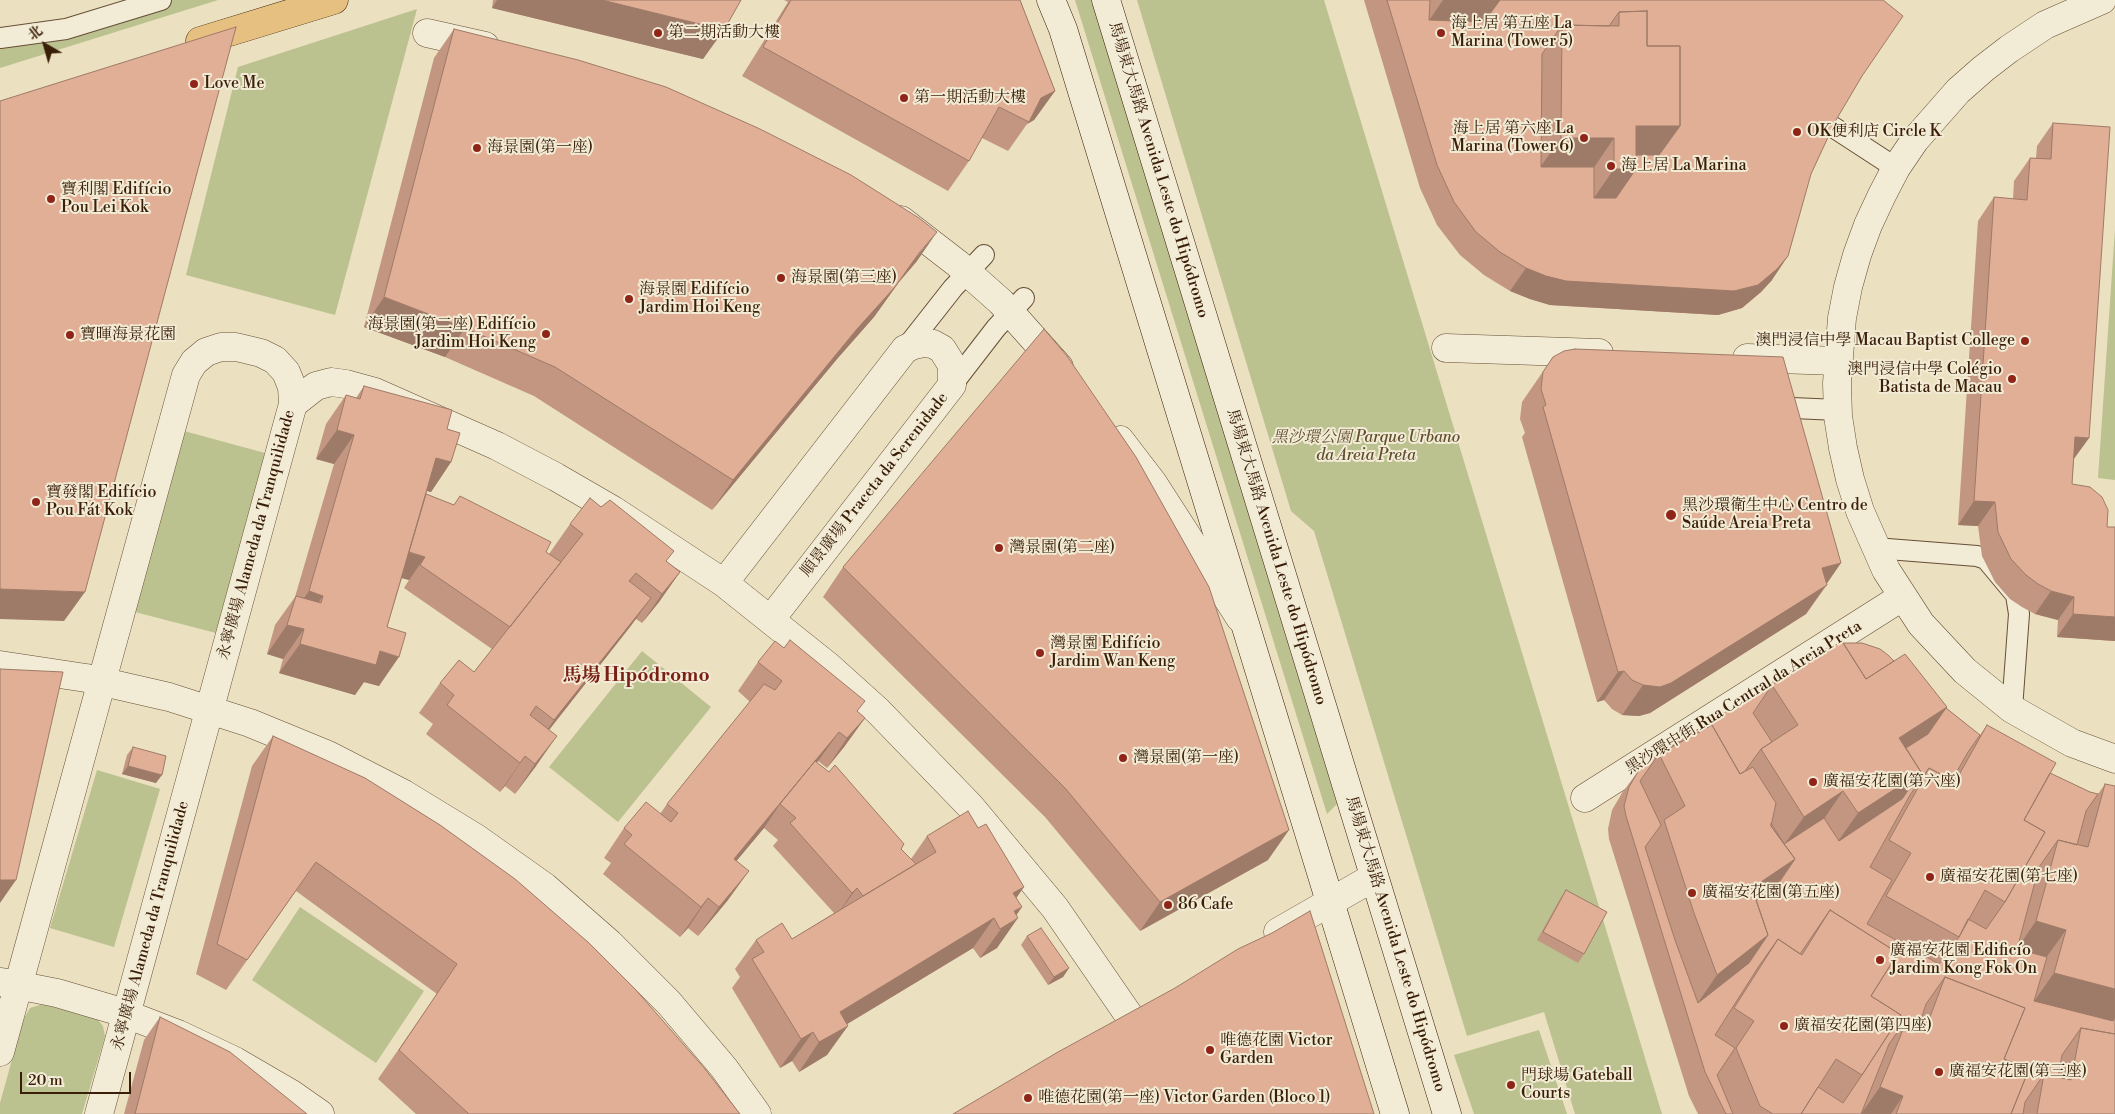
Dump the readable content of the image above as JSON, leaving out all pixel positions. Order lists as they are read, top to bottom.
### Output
{
  "streets": {
    "street": [
      "馬場東大馬路 Avenida Leste do Hipódromo",
      "順景廣場 Praceta da Serenidade",
      "永寧廣場 Alameda da Tranquilidade",
      "黑沙環中街 Rua Central da Areia Preta"
    ]
  },
  "districts": ["馬場 Hipódromo"],
  "parks": ["黑沙環公園 Parque Urbano da Areia Preta"],
  "places": [
    "第二期活動大樓",
    "海上居 第五座 La Marina (Tower 5)",
    "Love Me",
    "第一期活動大樓",
    "OK便利店 Circle K",
    "海上居 第六座 La Marina (Tower 6)",
    "海景園(第一座)",
    "海上居 La Marina",
    "寶利閣 Edifício Pou Lei Kok",
    "海景園(第三座)",
    "海景園 Edifício Jardim Hoi Keng",
    "海景園(第二座) Edifício Jardim Hoi Keng",
    "寶暉海景花園",
    "澳門浸信中學 Macau Baptist College",
    "澳門浸信中學 Colégio Batista de Macau",
    "寶發閣 Edifício Pou Fát Kok",
    "黑沙環衛生中心 Centro de Saúde Areia Preta",
    "灣景園(第二座)",
    "灣景園 Edifício Jardim Wan Keng",
    "灣景園(第一座)",
    "廣福安花園(第六座)",
    "廣福安花園(第七座)",
    "廣福安花園(第五座)",
    "86 Cafe",
    "廣福安花園 Edificío Jardim Kong Fok On",
    "廣福安花園(第四座)",
    "唯德花園 Victor Garden",
    "廣福安花園(第三座)",
    "門球場 Gateball Courts",
    "唯德花園(第一座) Victor Garden (Bloco 1)"
  ],
  "scale_bar": "20 m",
  "north": "top left"
}
